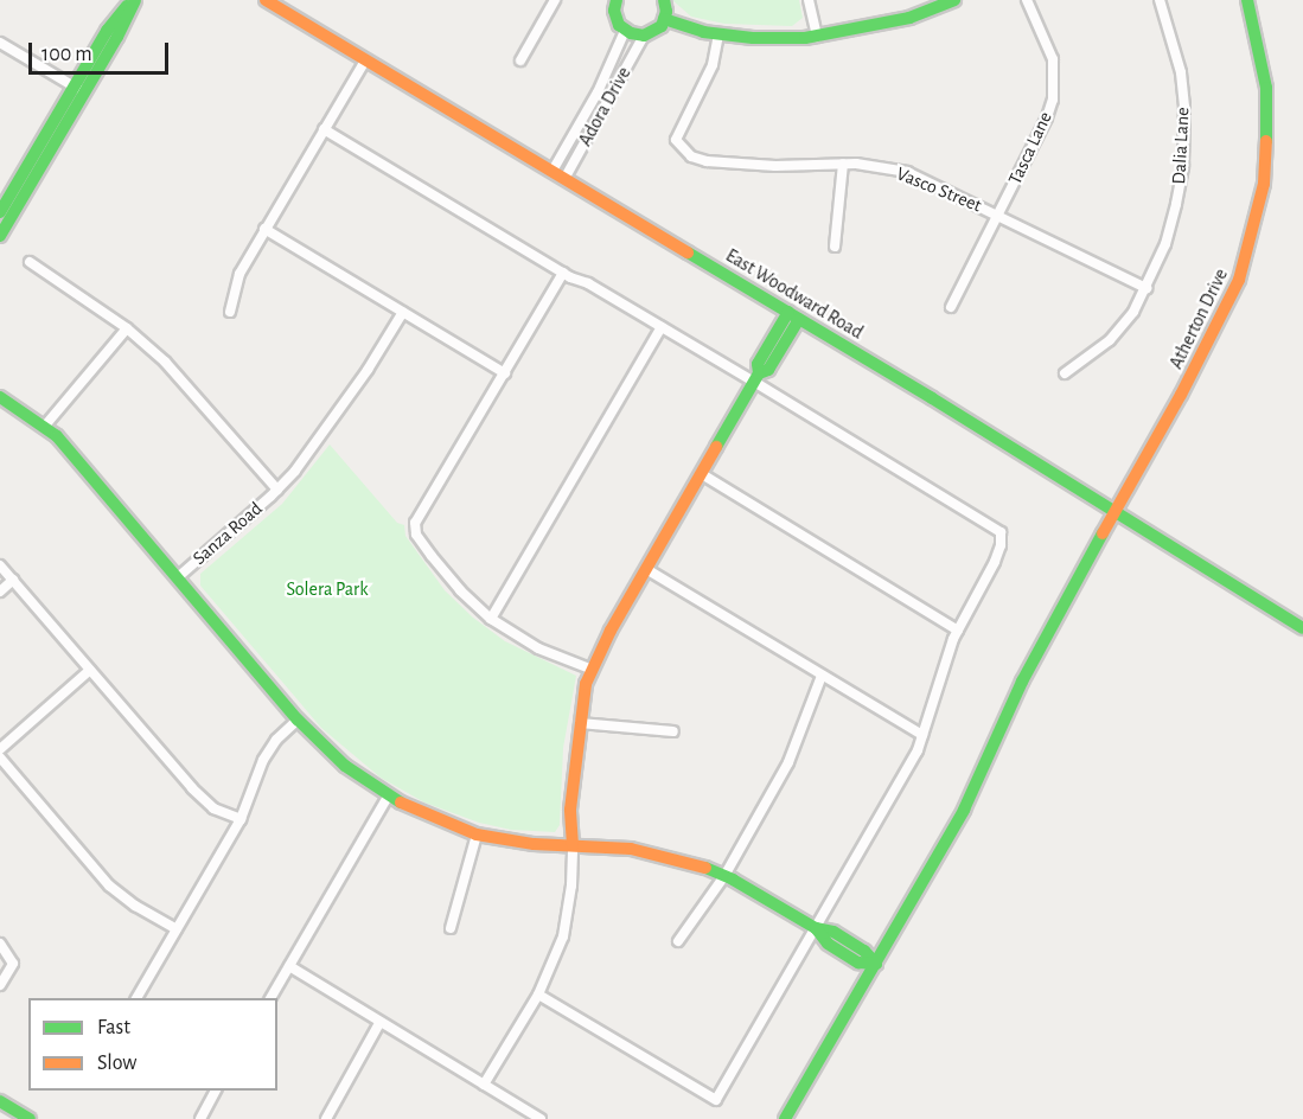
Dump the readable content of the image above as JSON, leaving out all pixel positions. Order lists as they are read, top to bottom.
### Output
{
  "streets": {
    "street": [
      "Adora Drive",
      "Dalia Lane",
      "Tasca Lane",
      "Vasco Street",
      "East Woodward Road",
      "Atherton Drive",
      "Sanza Road"
    ]
  },
  "crossings": [
    ["Adora Drive", "East Woodward Road"],
    ["Dalia Lane", "Vasco Street"],
    ["Tasca Lane", "Vasco Street"],
    ["East Woodward Road", "Atherton Drive"]
  ],
  "parks": ["Solera Park"],
  "legend": ["Fast", "Slow"],
  "scale_bar": "100 m"
}
